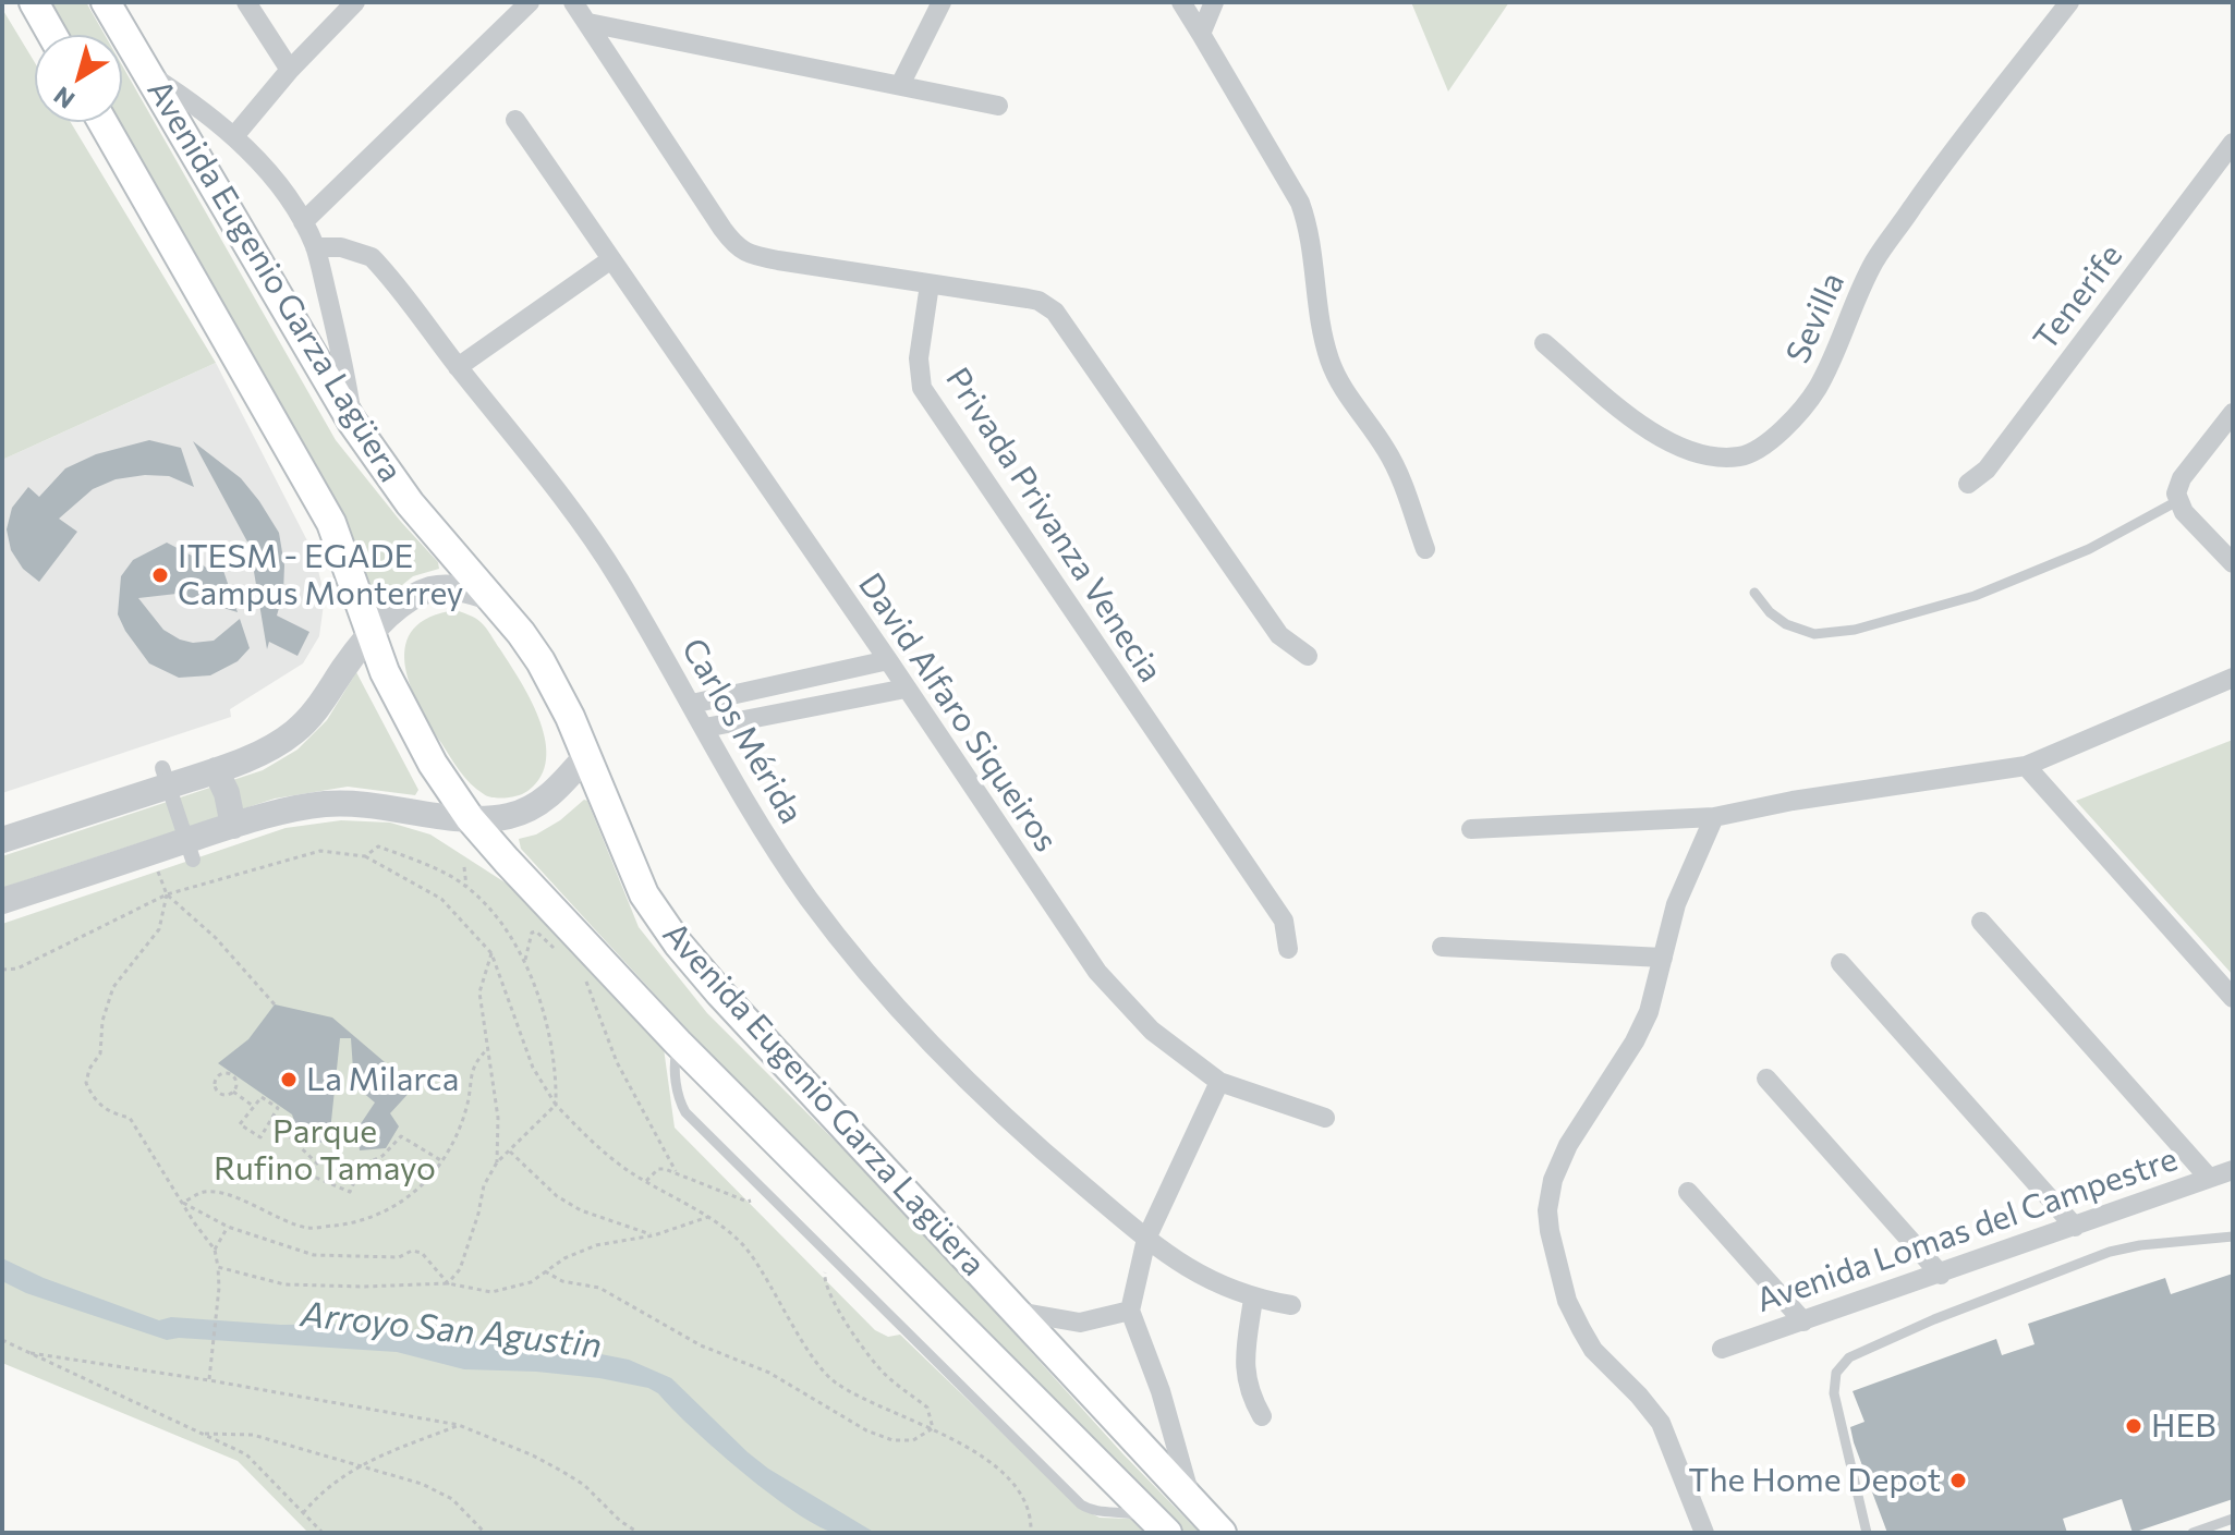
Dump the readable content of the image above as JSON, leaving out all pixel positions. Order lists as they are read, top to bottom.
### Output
{
  "streets": {
    "main road": ["Avenida Eugenio Garza Lagüera"],
    "street": [
      "Tenerife",
      "Sevilla",
      "Privada Privanza Venecia",
      "David Alfaro Siqueiros",
      "Carlos Mérida",
      "Avenida Lomas del Campestre"
    ]
  },
  "water": ["Arroyo San Agustin"],
  "parks": ["Parque Rufino Tamayo"],
  "places": [
    "ITESM - EGADE Campus Monterrey",
    "La Milarca",
    "HEB",
    "The Home Depot"
  ],
  "north": "bottom left"
}
